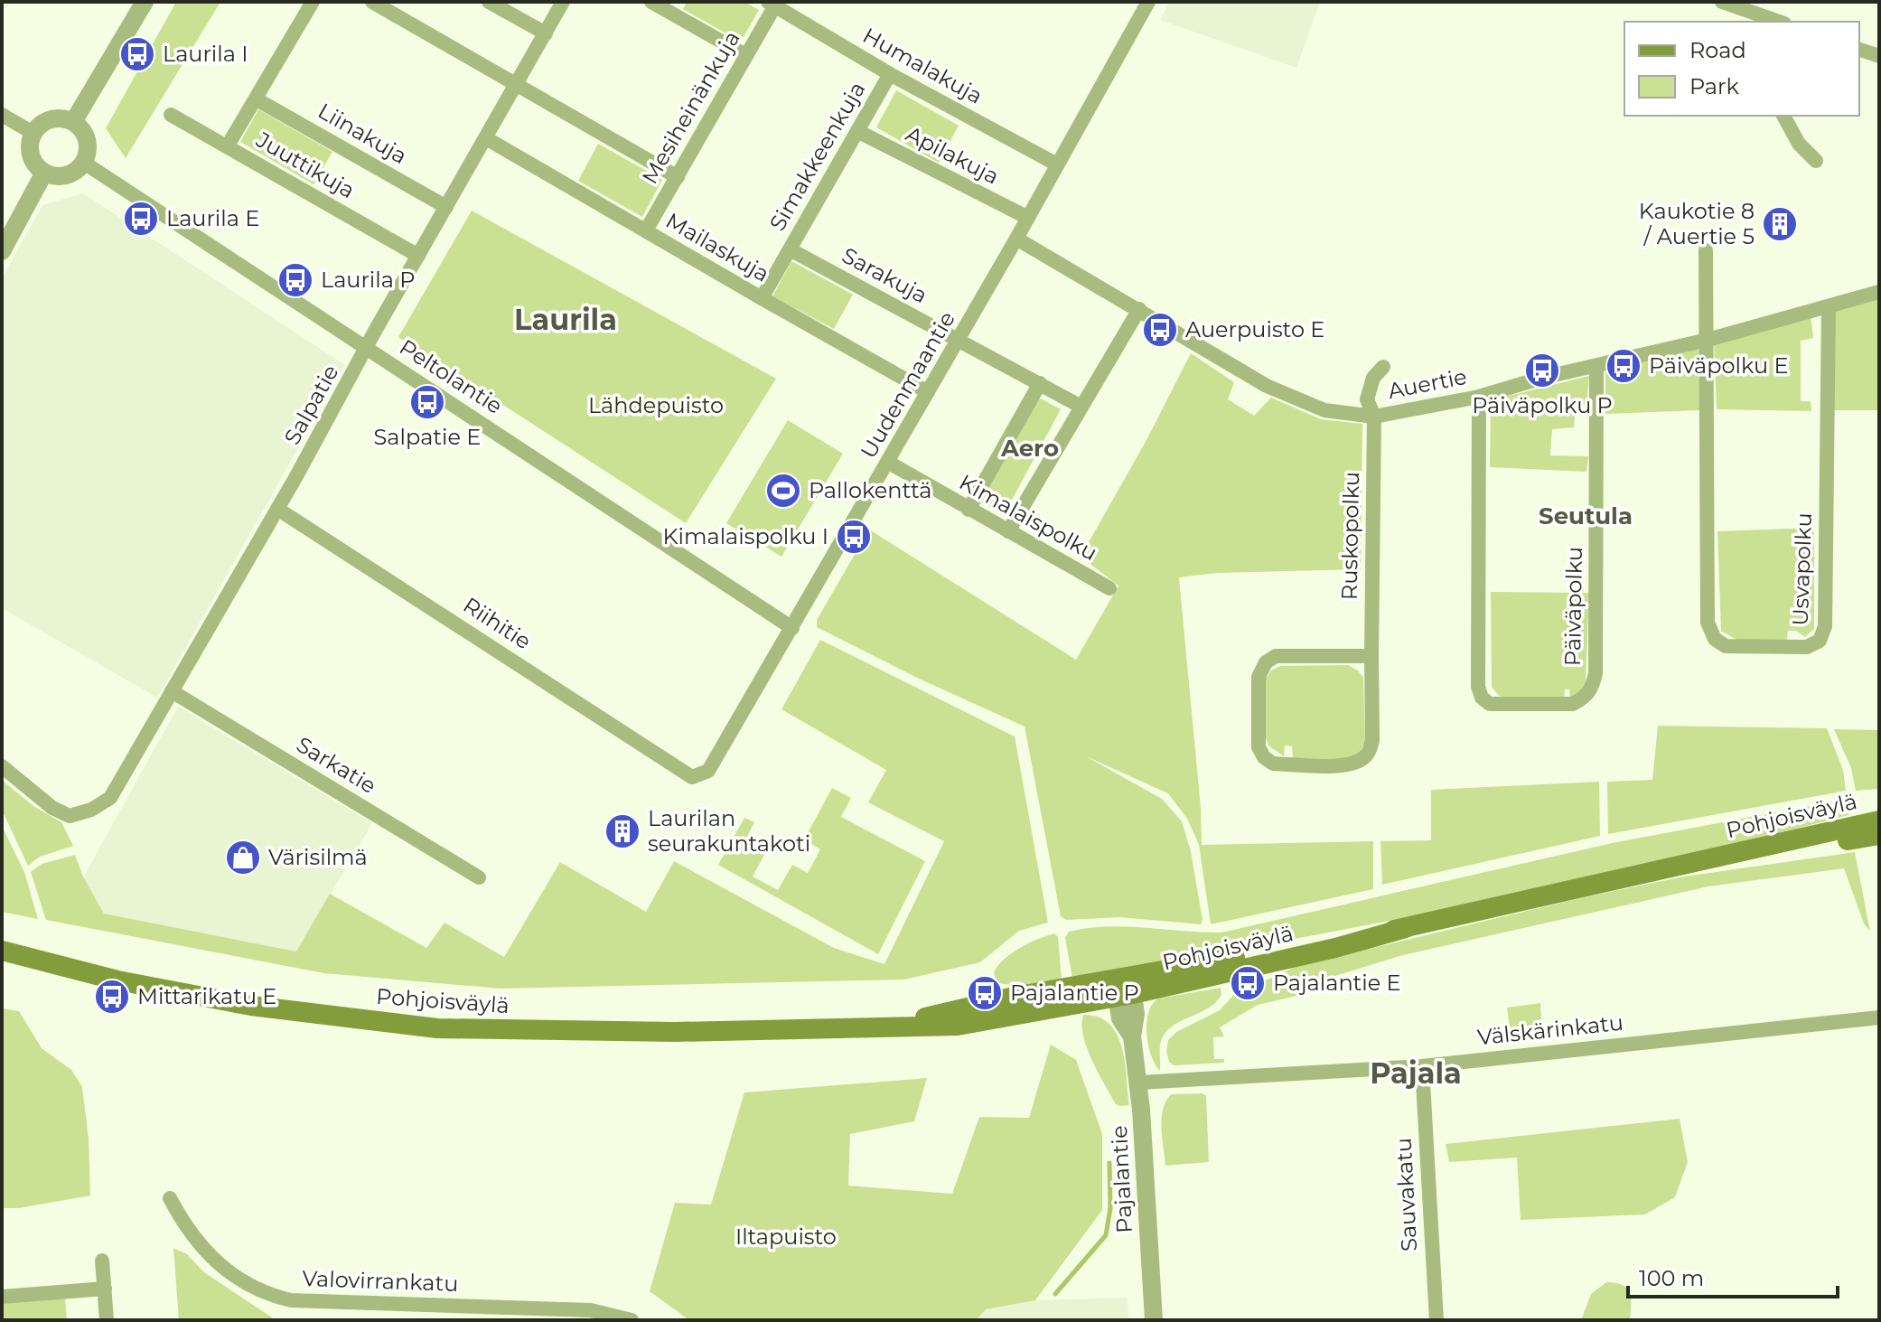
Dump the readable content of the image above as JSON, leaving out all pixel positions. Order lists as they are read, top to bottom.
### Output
{
  "streets": {
    "main road": ["Pohjoisväylä"],
    "street": [
      "Humalakuja",
      "Mesiheinänkuja",
      "Liinakuja",
      "Apilakuja",
      "Simakkeenkuja",
      "Juuttikuja",
      "Mailaskuja",
      "Sarakuja",
      "Peltolantie",
      "Auertie",
      "Uudenmaantie",
      "Salpatie",
      "Kimalaispolku",
      "Ruskopolku",
      "Usvapolku",
      "Päiväpolku",
      "Riihitie",
      "Sarkatie",
      "Välskärinkatu",
      "Pajalantie",
      "Sauvakatu",
      "Valovirrankatu"
    ]
  },
  "crossings": [
    ["Humalakuja", "Mesiheinänkuja"],
    ["Humalakuja", "Simakkeenkuja"],
    ["Humalakuja", "Uudenmaantie"],
    ["Mesiheinänkuja", "Mailaskuja"],
    ["Liinakuja", "Salpatie"],
    ["Apilakuja", "Simakkeenkuja"],
    ["Apilakuja", "Uudenmaantie"],
    ["Simakkeenkuja", "Mailaskuja"],
    ["Simakkeenkuja", "Sarakuja"],
    ["Juuttikuja", "Salpatie"],
    ["Mailaskuja", "Uudenmaantie"],
    ["Mailaskuja", "Salpatie"],
    ["Sarakuja", "Uudenmaantie"],
    ["Peltolantie", "Uudenmaantie"],
    ["Peltolantie", "Salpatie"],
    ["Auertie", "Uudenmaantie"],
    ["Auertie", "Ruskopolku"],
    ["Auertie", "Usvapolku"],
    ["Auertie", "Päiväpolku"],
    ["Uudenmaantie", "Kimalaispolku"],
    ["Uudenmaantie", "Riihitie"],
    ["Salpatie", "Riihitie"],
    ["Salpatie", "Sarkatie"],
    ["Pohjoisväylä", "Pajalantie"],
    ["Välskärinkatu", "Pajalantie"],
    ["Välskärinkatu", "Sauvakatu"]
  ],
  "districts": [
    "Laurila",
    "Aero",
    "Seutula",
    "Pajala"
  ],
  "parks": ["Lähdepuisto", "Iltapuisto"],
  "places": {
    "bus stop": [
      "Laurila I",
      "Laurila E",
      "Laurila P",
      "Auerpuisto E",
      "Päiväpolku E",
      "Päiväpolku P",
      "Salpatie E",
      "Kimalaispolku I",
      "Pajalantie E",
      "Pajalantie P",
      "Mittarikatu E"
    ],
    "building": ["Kaukotie 8 / Auertie 5", "Laurilan seurakuntakoti"],
    "sports": ["Pallokenttä"],
    "shop": ["Värisilmä"]
  },
  "legend": ["Road", "Park"],
  "scale_bar": "100 m"
}
